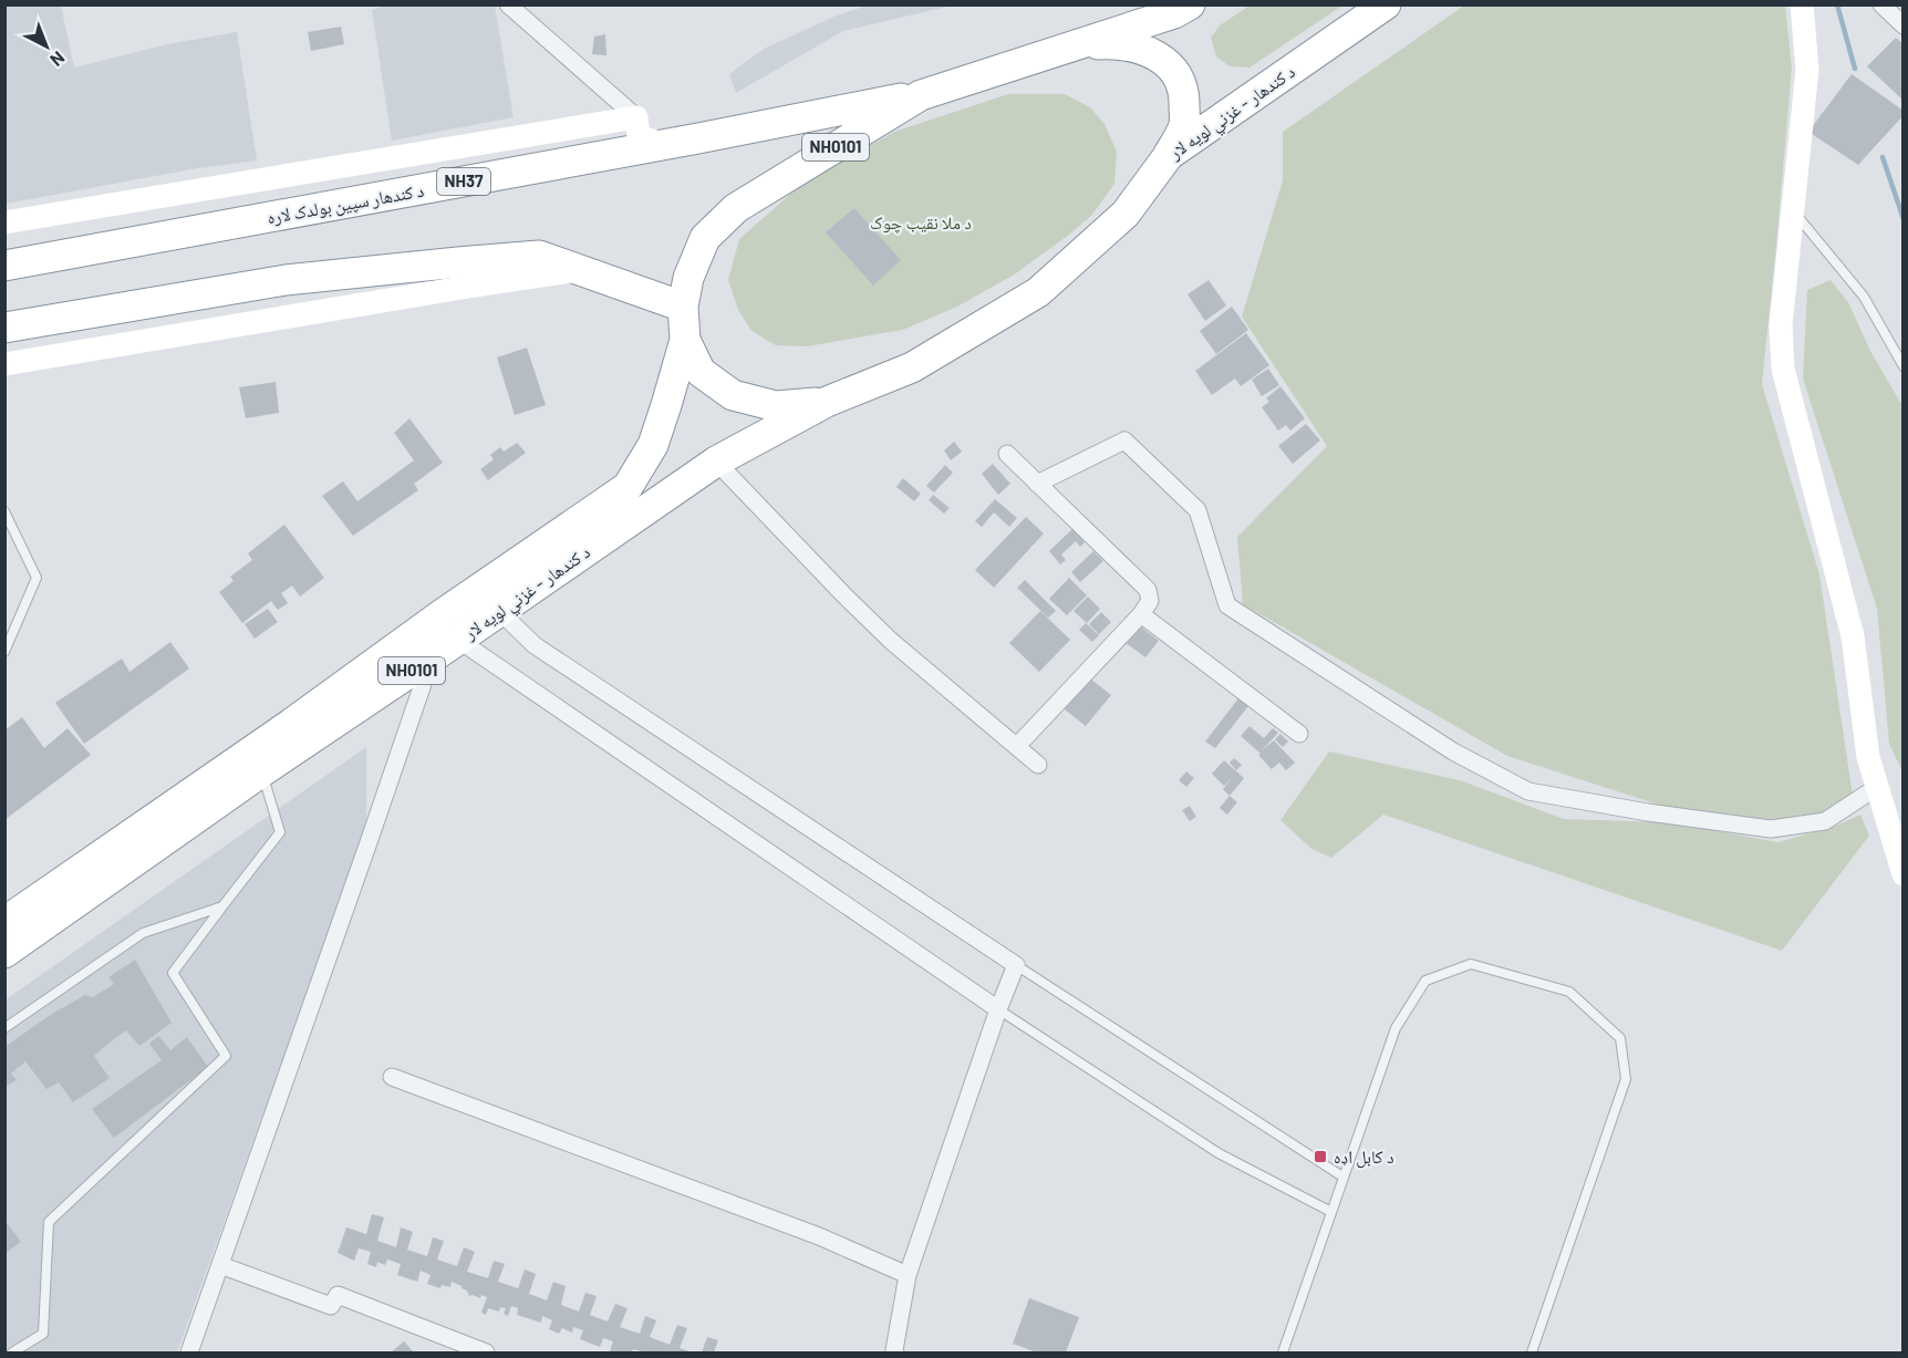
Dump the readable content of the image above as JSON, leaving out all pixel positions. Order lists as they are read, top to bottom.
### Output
{
  "streets": {
    "highway": [
      "د کندهار - غزني لويه لار",
      "NH0101",
      "NH37",
      "د کندهار سپین بولدک لاره"
    ]
  },
  "crossings": [
    ["د کندهار - غزني لويه لار", "NH0101"],
    ["د کندهار - غزني لويه لار", "د کندهار سپین بولدک لاره"]
  ],
  "parks": ["د ملا نقيب چوک"],
  "places": {
    "transit": ["د کابل اډه"]
  },
  "north": "bottom right"
}
